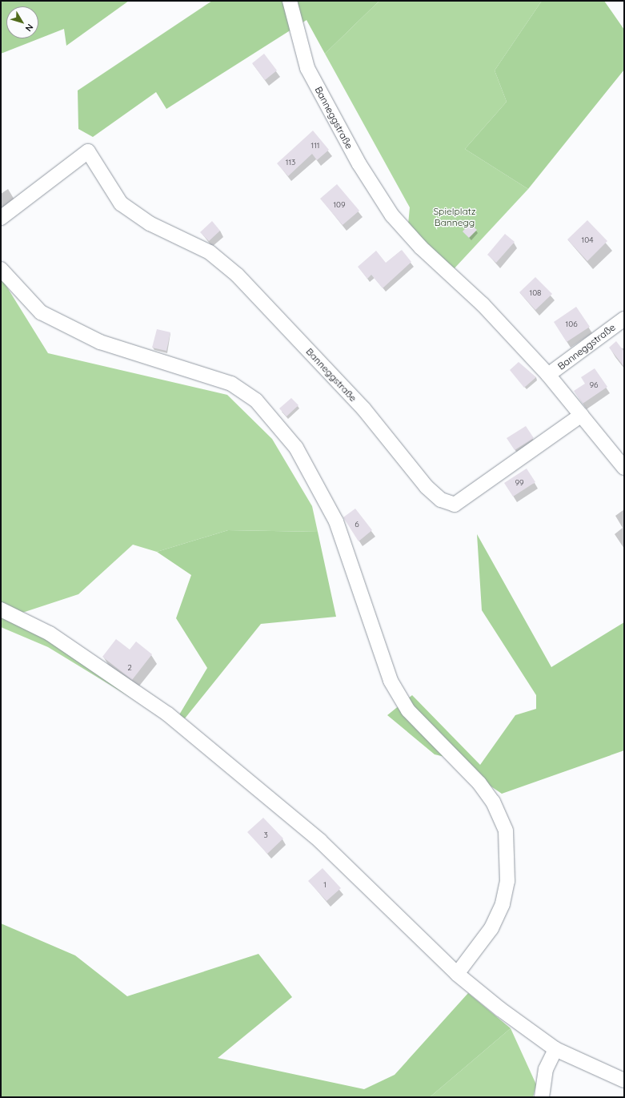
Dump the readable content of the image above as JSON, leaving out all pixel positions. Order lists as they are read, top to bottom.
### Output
{
  "streets": {
    "street": ["Banneggstraße"]
  },
  "parks": ["Spielplatz Bannegg"],
  "house_numbers": [
    "111",
    "113",
    "109",
    "104",
    "108",
    "106",
    "96",
    "99",
    "6",
    "2",
    "3",
    "1"
  ],
  "north": "bottom right"
}
